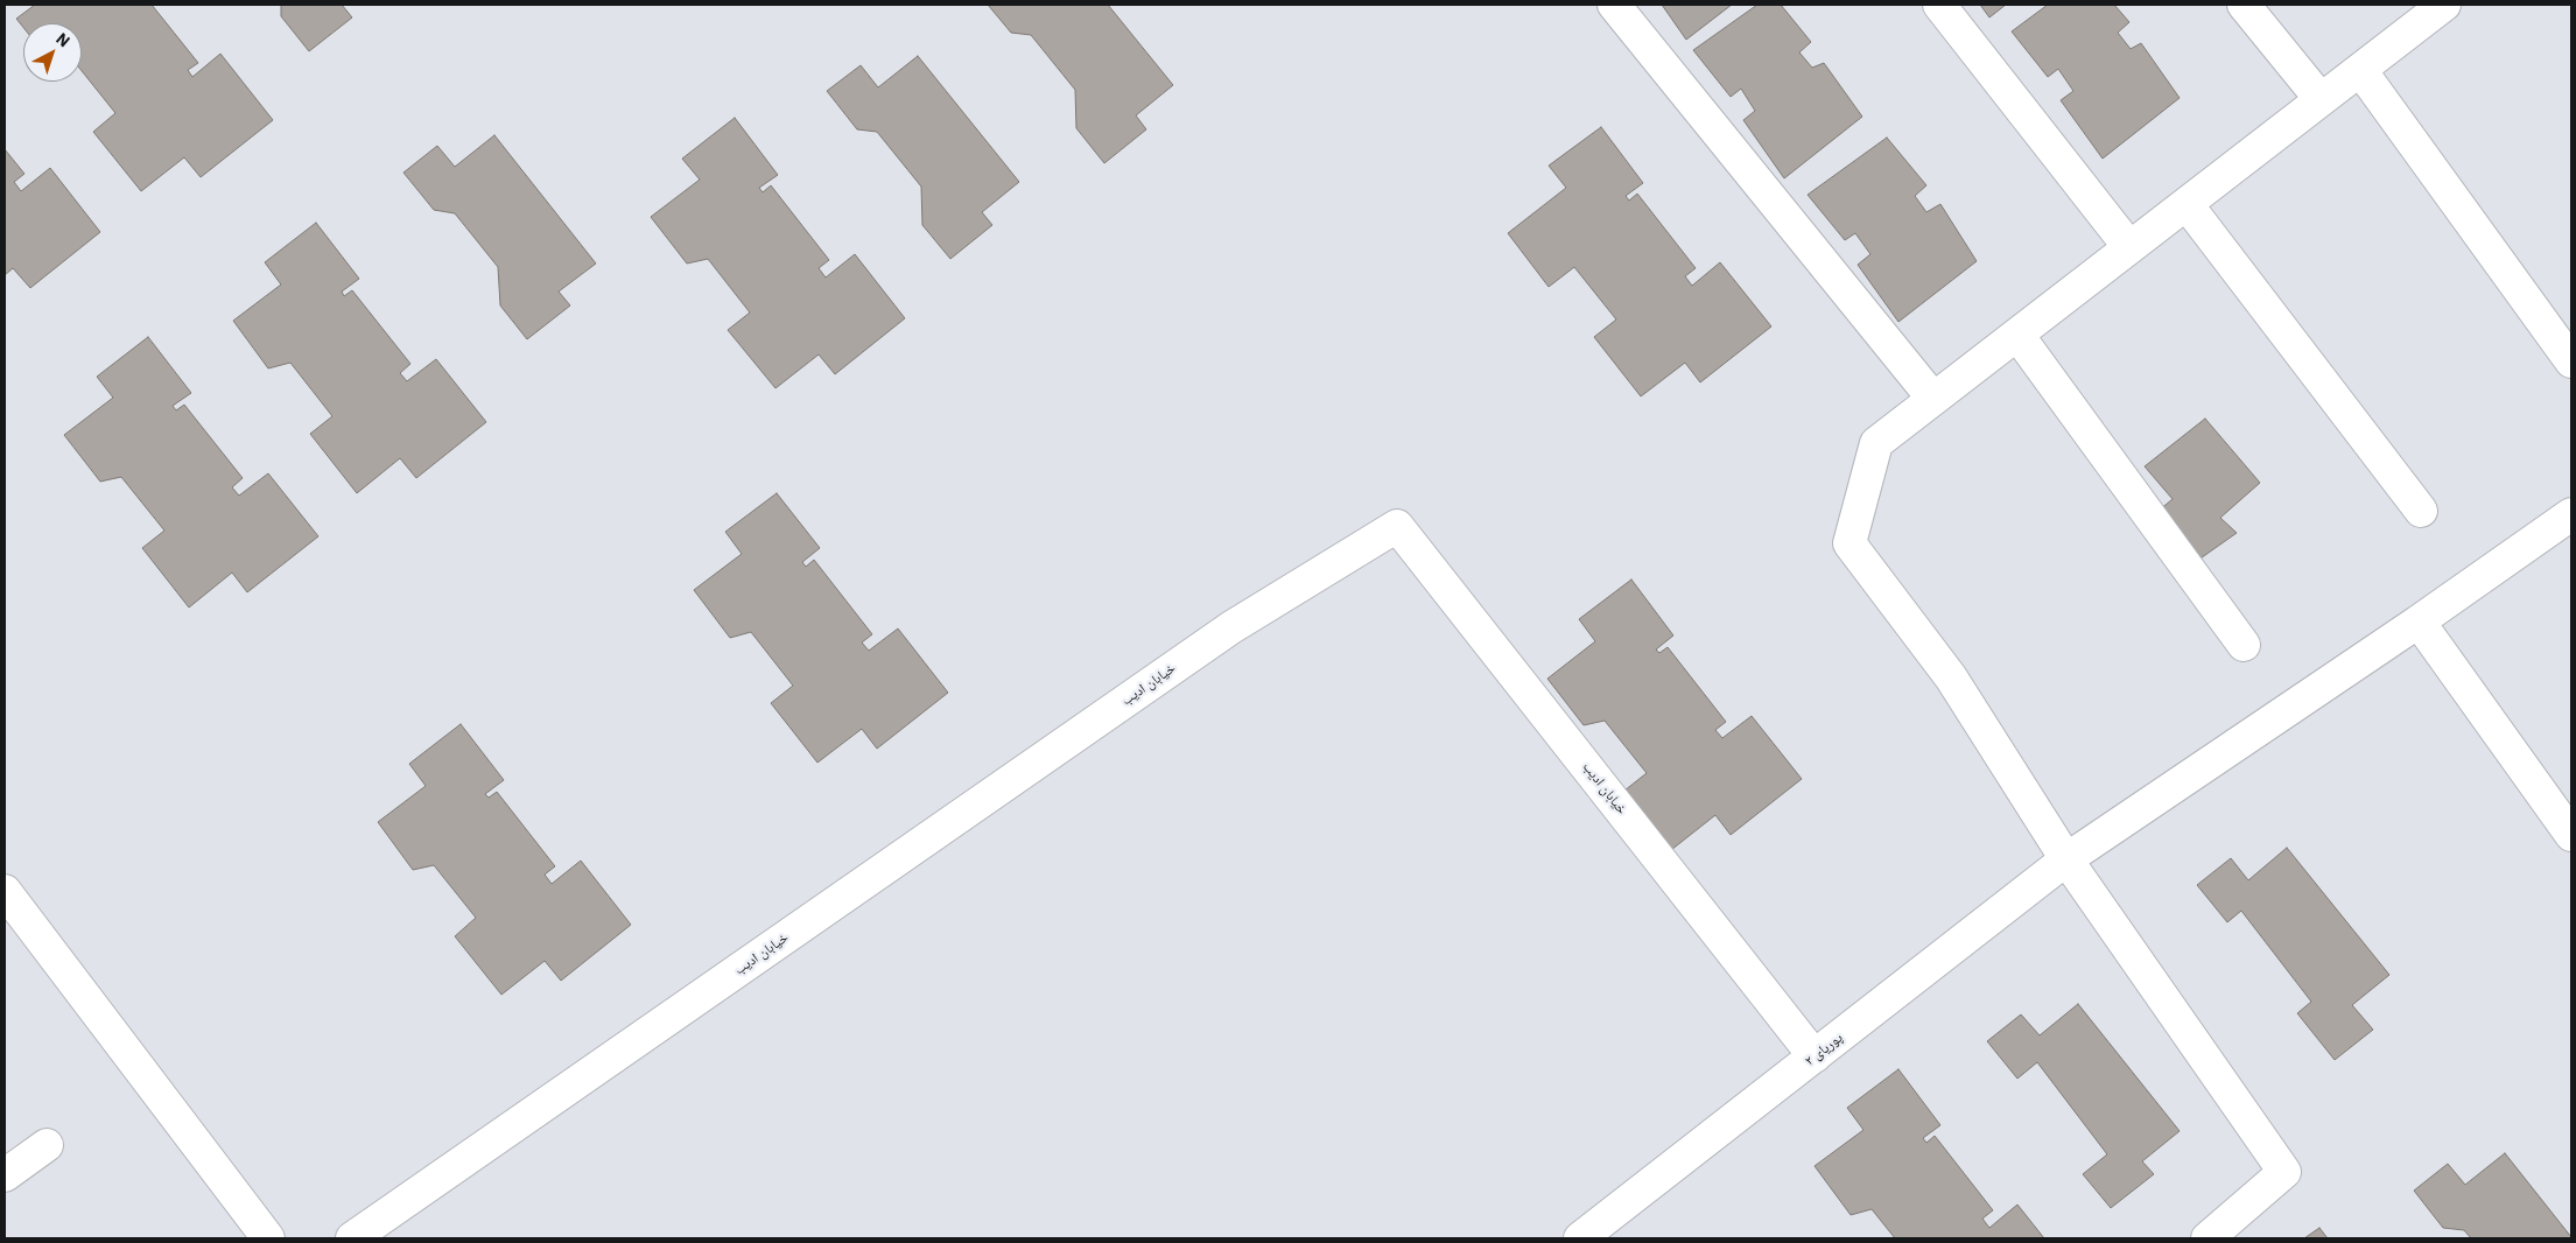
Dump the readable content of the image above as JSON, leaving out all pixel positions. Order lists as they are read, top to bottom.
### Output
{
  "streets": {
    "street": ["خیابان ادیب", "پوریای ۲"]
  },
  "crossings": [
    ["خیابان ادیب", "پوریای ۲"]
  ],
  "north": "top right"
}
